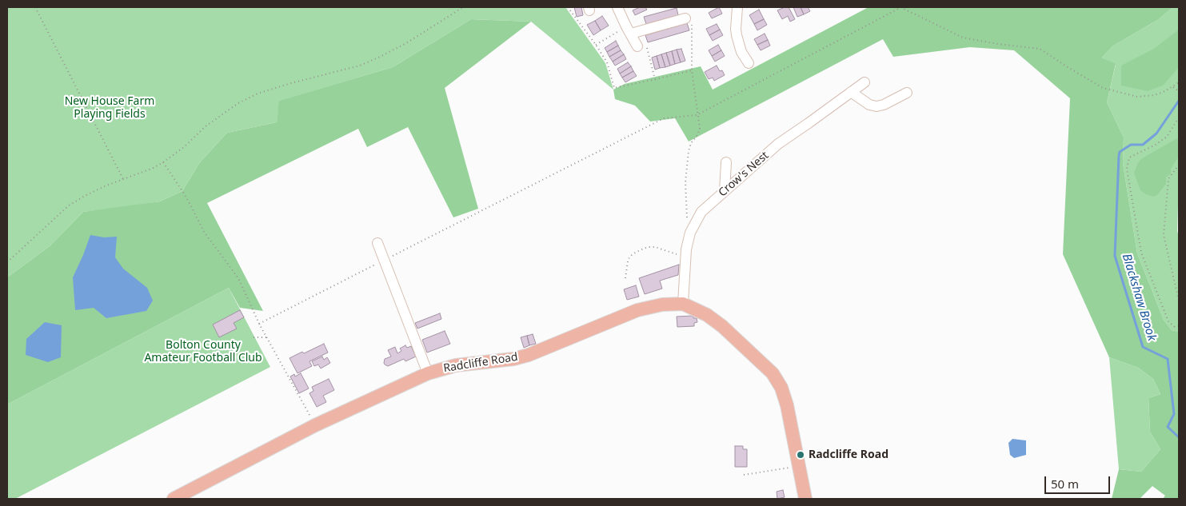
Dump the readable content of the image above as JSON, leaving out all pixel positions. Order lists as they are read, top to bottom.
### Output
{
  "streets": {
    "main road": ["Radcliffe Road"],
    "street": ["Crow's Nest"]
  },
  "crossings": [
    ["Crow's Nest", "Radcliffe Road"]
  ],
  "water": ["Blackshaw Brook"],
  "parks": ["New House Farm Playing Fields", "Bolton County Amateur Football Club"],
  "places": ["Radcliffe Road"],
  "scale_bar": "50 m"
}
